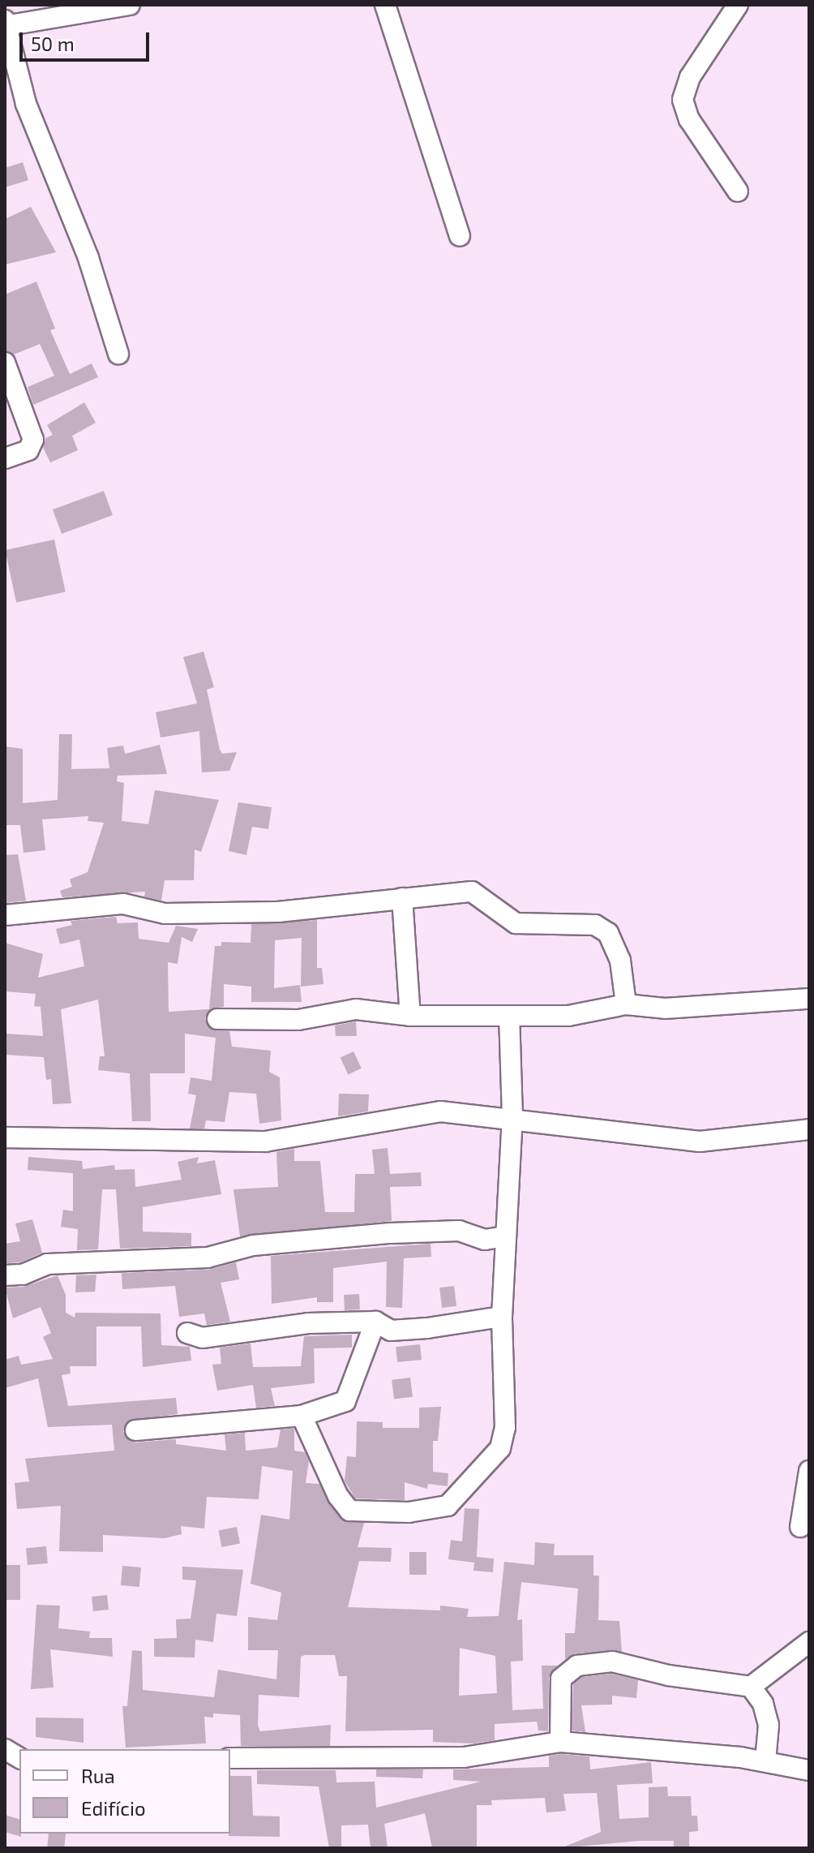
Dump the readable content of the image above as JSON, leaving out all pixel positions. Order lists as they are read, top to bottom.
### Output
{
  "legend": ["Rua", "Edifício"],
  "scale_bar": "50 m"
}
